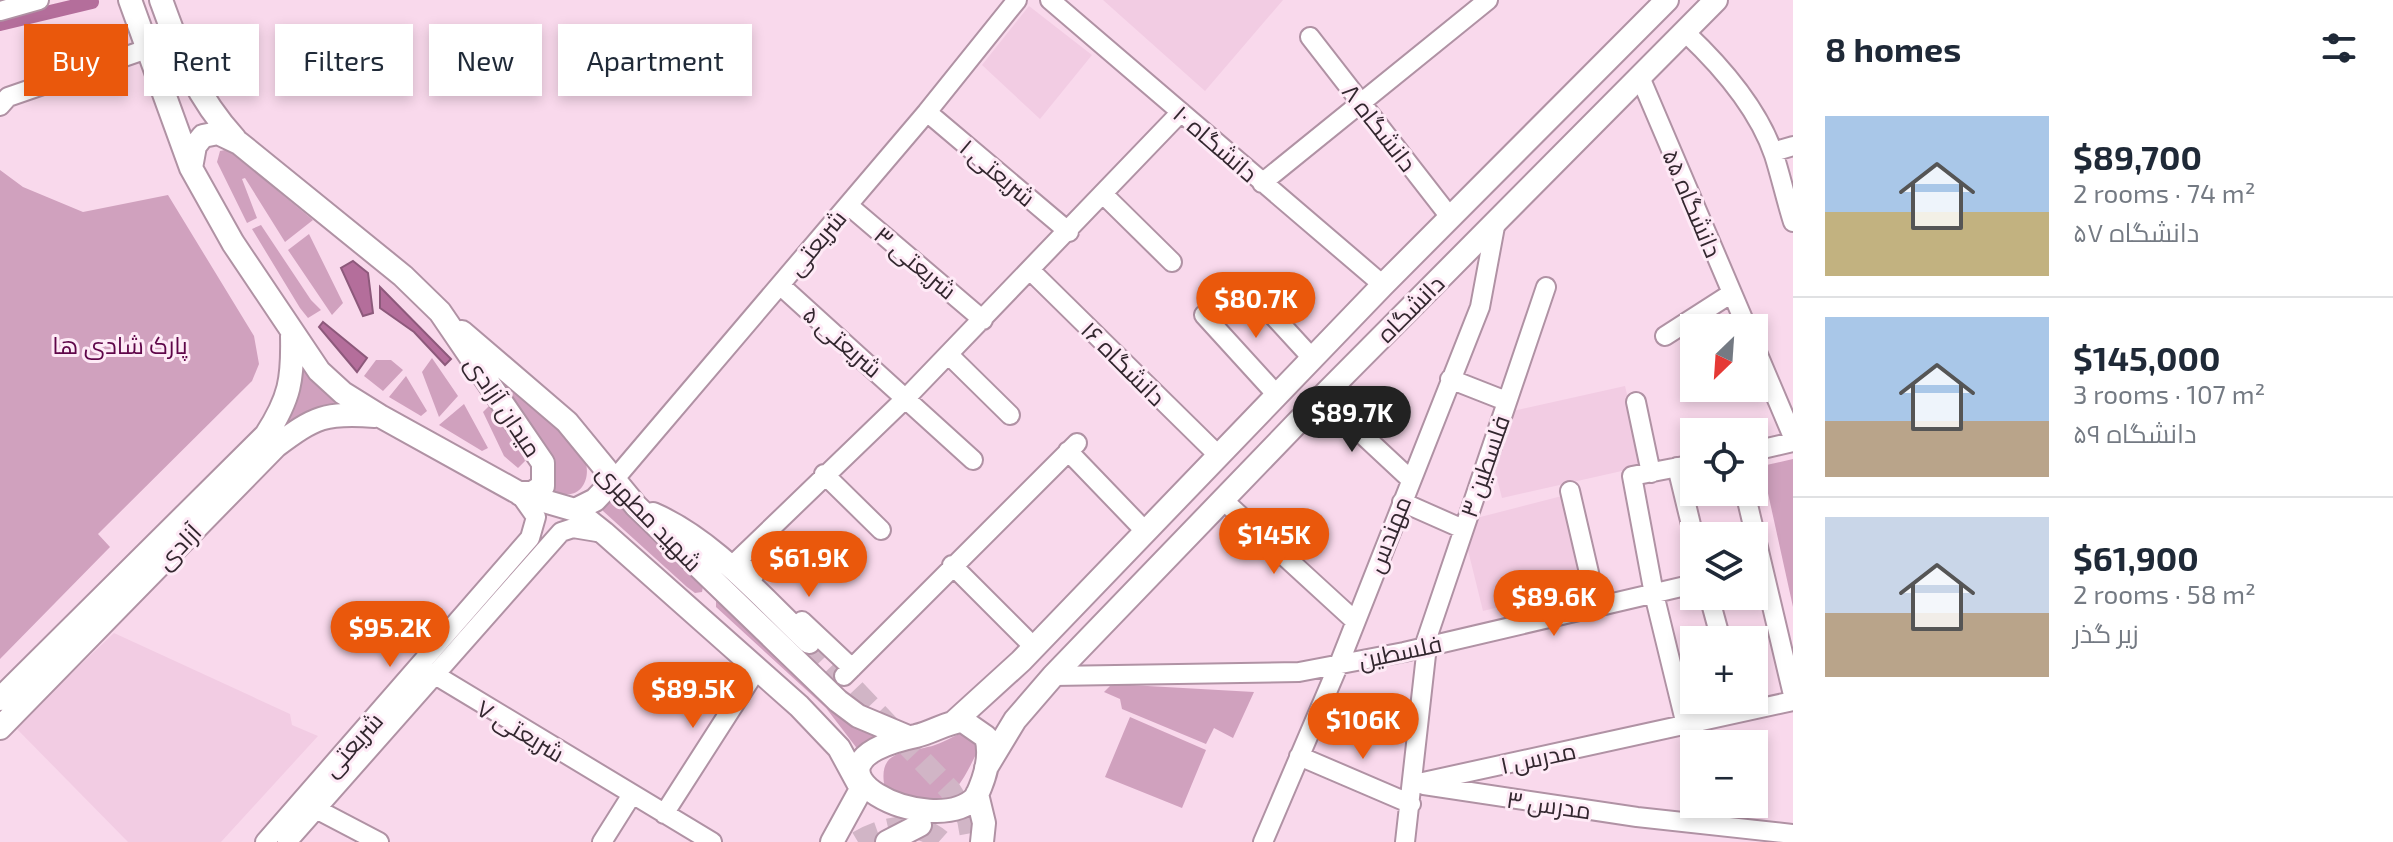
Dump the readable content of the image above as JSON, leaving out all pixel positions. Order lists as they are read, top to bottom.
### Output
{
  "streets": {
    "main road": [
      "دانشگاه",
      "میدان آزادی",
      "شهید مطهری",
      "آزادی"
    ],
    "street": [
      "دانشگاه ۸",
      "دانشگاه ۱۰",
      "شریعتی ۱",
      "دانشگاه ۵۵",
      "شریعتی",
      "شریعتی ۳",
      "شریعتی ۵",
      "دانشگاه ۱۶",
      "فلسطین ۳",
      "مهندس",
      "فلسطین",
      "شریعتی ۷",
      "مدرس ۱",
      "مدرس ۳"
    ]
  },
  "crossings": [
    ["دانشگاه ۸", "دانشگاه"],
    ["دانشگاه ۱۰", "دانشگاه"],
    ["شریعتی ۱", "شریعتی"],
    ["دانشگاه ۵۵", "دانشگاه"],
    ["شریعتی", "شریعتی ۳"],
    ["شریعتی", "شریعتی ۵"],
    ["شریعتی", "میدان آزادی"],
    ["شریعتی", "شهید مطهری"],
    ["شریعتی", "شریعتی ۷"],
    ["دانشگاه", "دانشگاه ۱۶"],
    ["دانشگاه", "شهید مطهری"],
    ["دانشگاه", "مهندس"],
    ["دانشگاه", "فلسطین"],
    ["میدان آزادی", "شهید مطهری"],
    ["میدان آزادی", "آزادی"],
    ["فلسطین ۳", "فلسطین"],
    ["فلسطین ۳", "مدرس ۱"],
    ["فلسطین ۳", "مدرس ۳"],
    ["مهندس", "فلسطین"],
    ["مدرس ۱", "مدرس ۳"]
  ],
  "parks": ["پارک شادی ها"],
  "north": "bottom left",
  "page": {
    "heading": "8 homes",
    "chip": [
      "Buy",
      "Rent",
      "Filters",
      "New",
      "Apartment"
    ],
    "list": [
      {
        "name": "$89,700",
        "note": "2 rooms · 74 m² · دانشگاه ۵۷"
      },
      {
        "name": "$145,000",
        "note": "3 rooms · 107 m² · دانشگاه ۵۹"
      },
      {
        "name": "$61,900",
        "note": "2 rooms · 58 m² · زیر گذر"
      }
    ],
    "price": [
      "$80.7K",
      "$89.7K",
      "$145K",
      "$61.9K",
      "$89.6K",
      "$95.2K",
      "$89.5K",
      "$106K"
    ],
    "map_buttons": ["+", "−"]
  }
}
